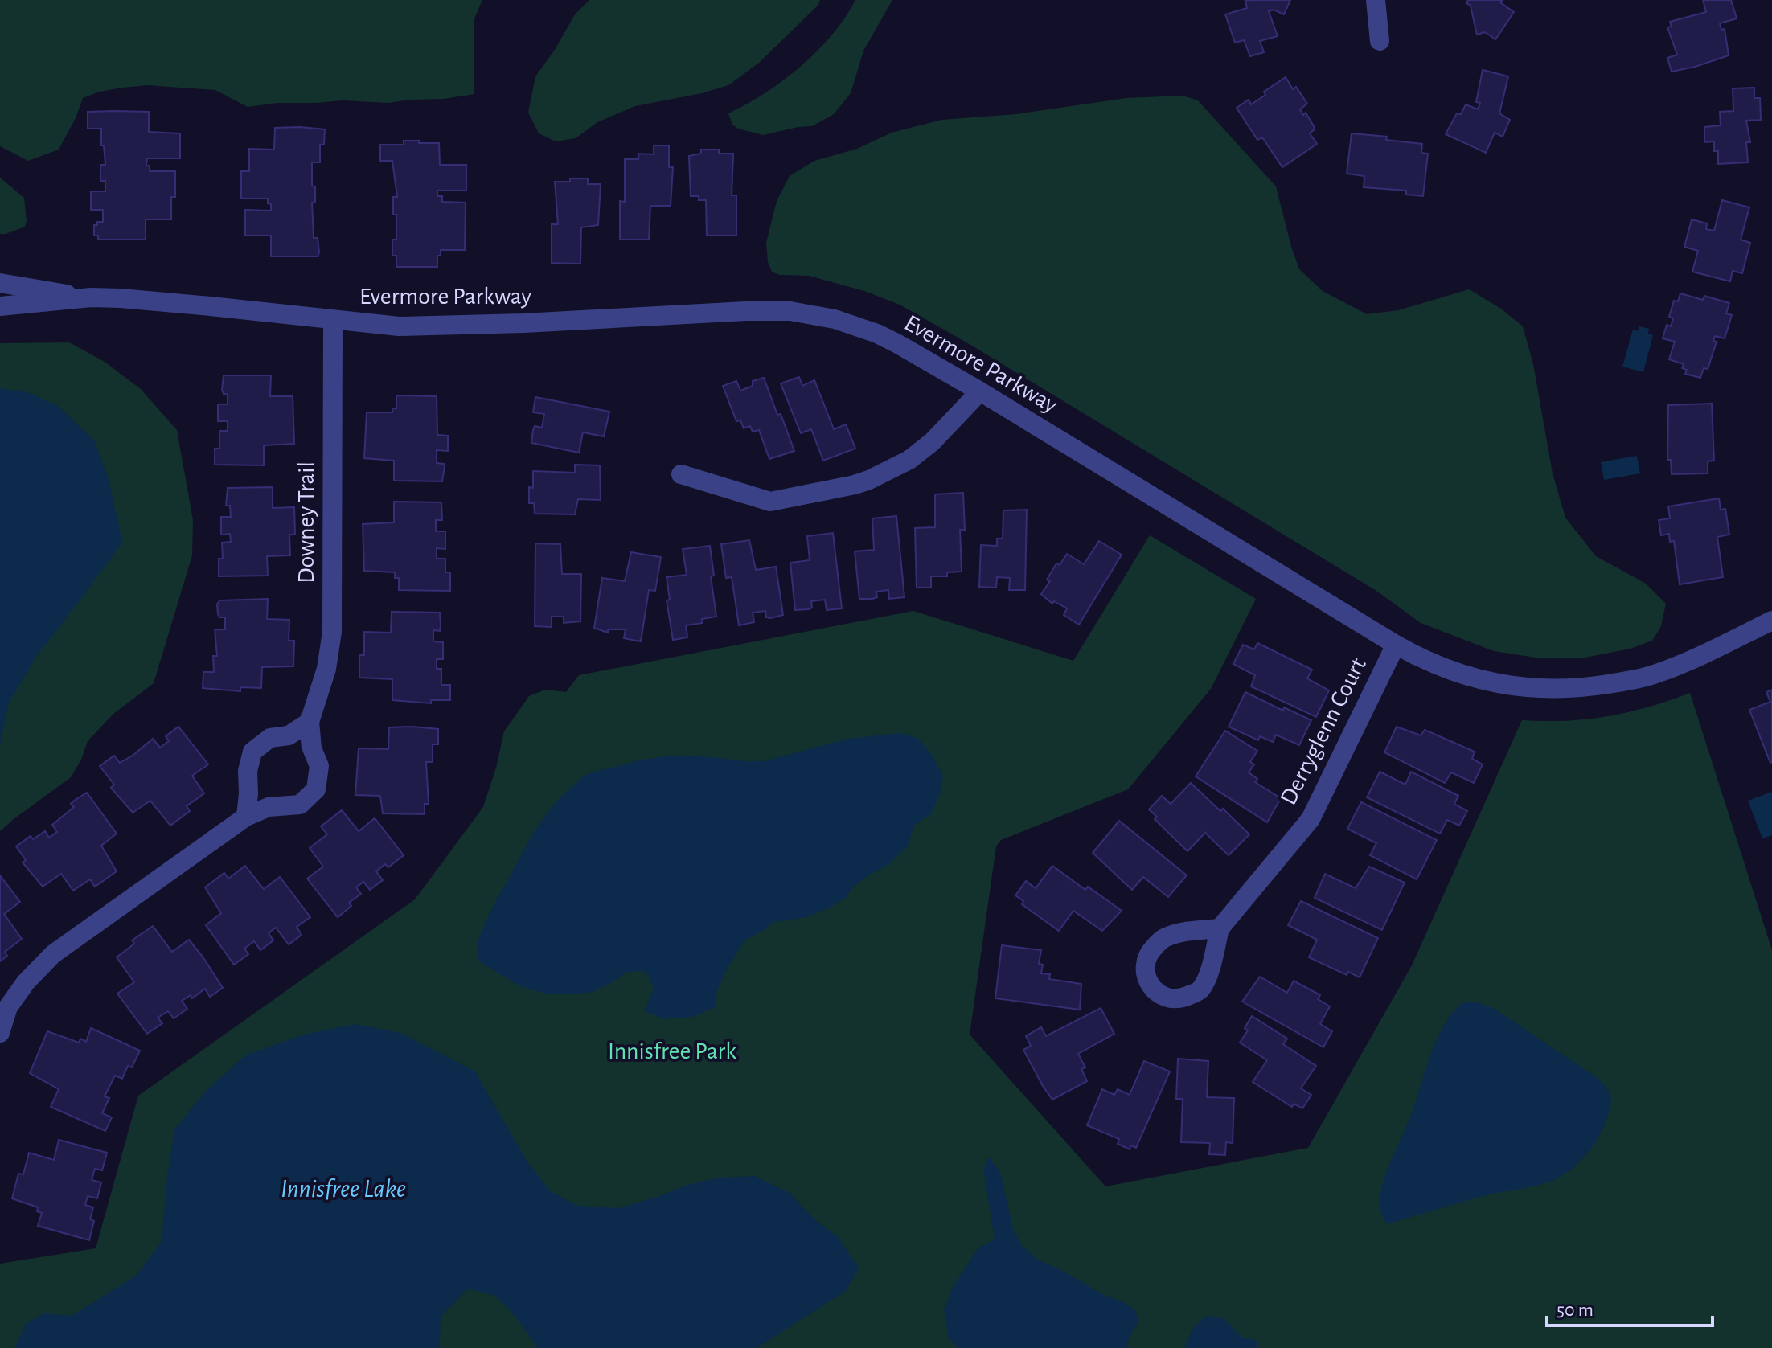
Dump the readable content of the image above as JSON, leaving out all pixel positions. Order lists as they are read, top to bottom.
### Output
{
  "streets": {
    "street": ["Evermore Parkway", "Downey Trail", "Derryglenn Court"]
  },
  "crossings": [
    ["Evermore Parkway", "Downey Trail"],
    ["Evermore Parkway", "Derryglenn Court"]
  ],
  "water": ["Innisfree Lake"],
  "parks": ["Innisfree Park"],
  "scale_bar": "50 m"
}
